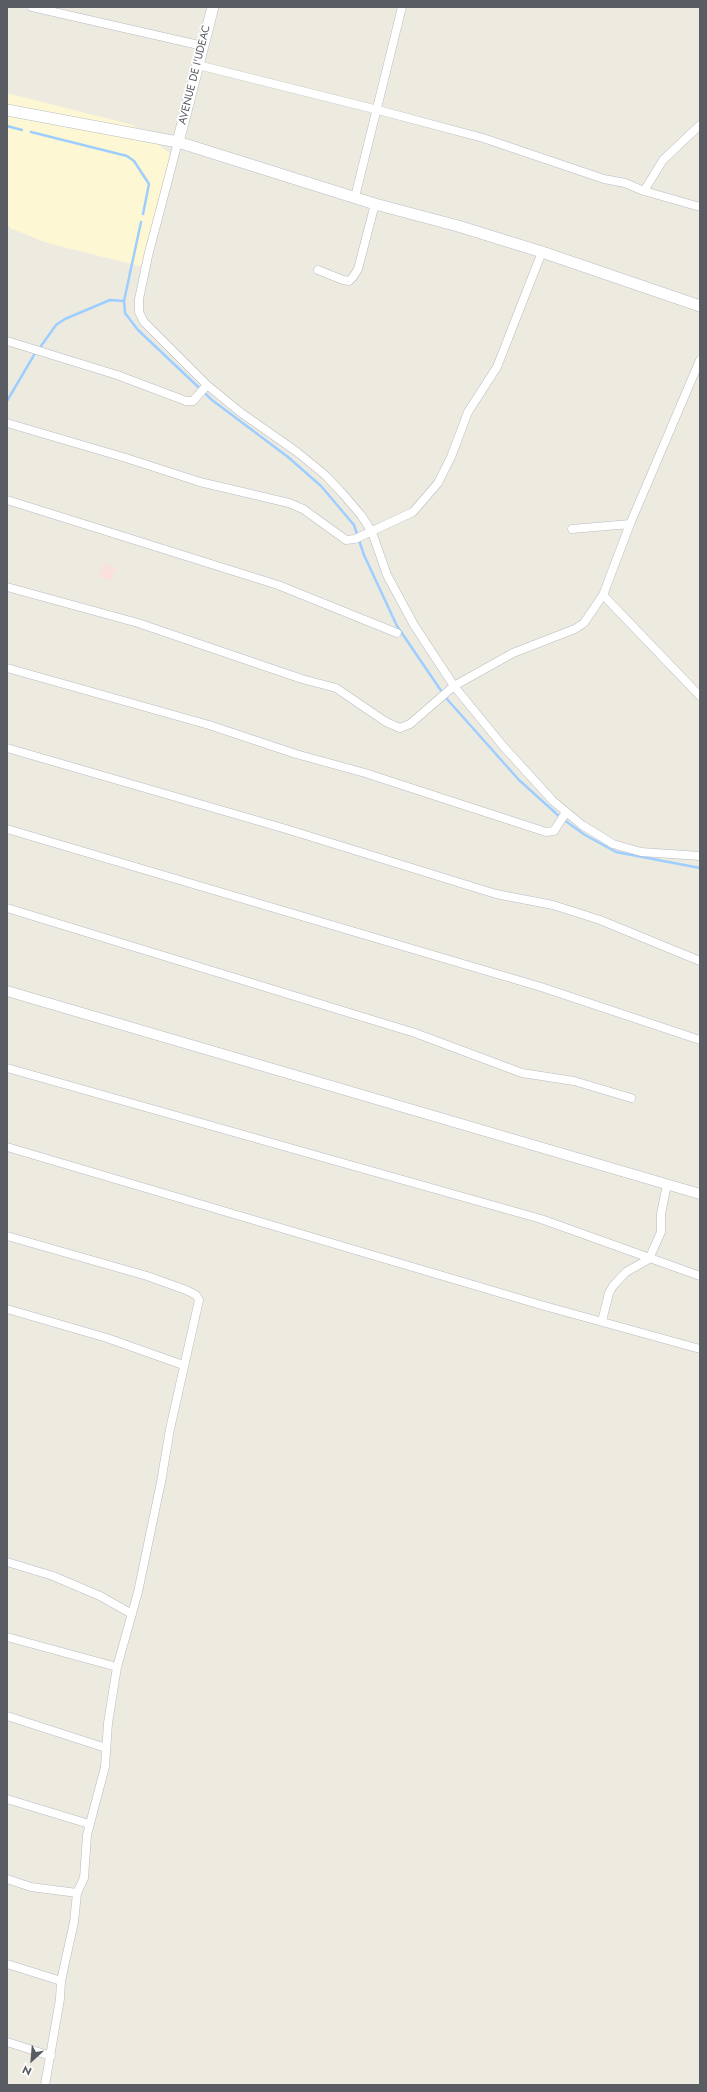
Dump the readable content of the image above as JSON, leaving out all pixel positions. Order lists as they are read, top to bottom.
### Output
{
  "streets": {
    "main road": ["AVENUE DE I'UDEAC"]
  },
  "north": "bottom left"
}
